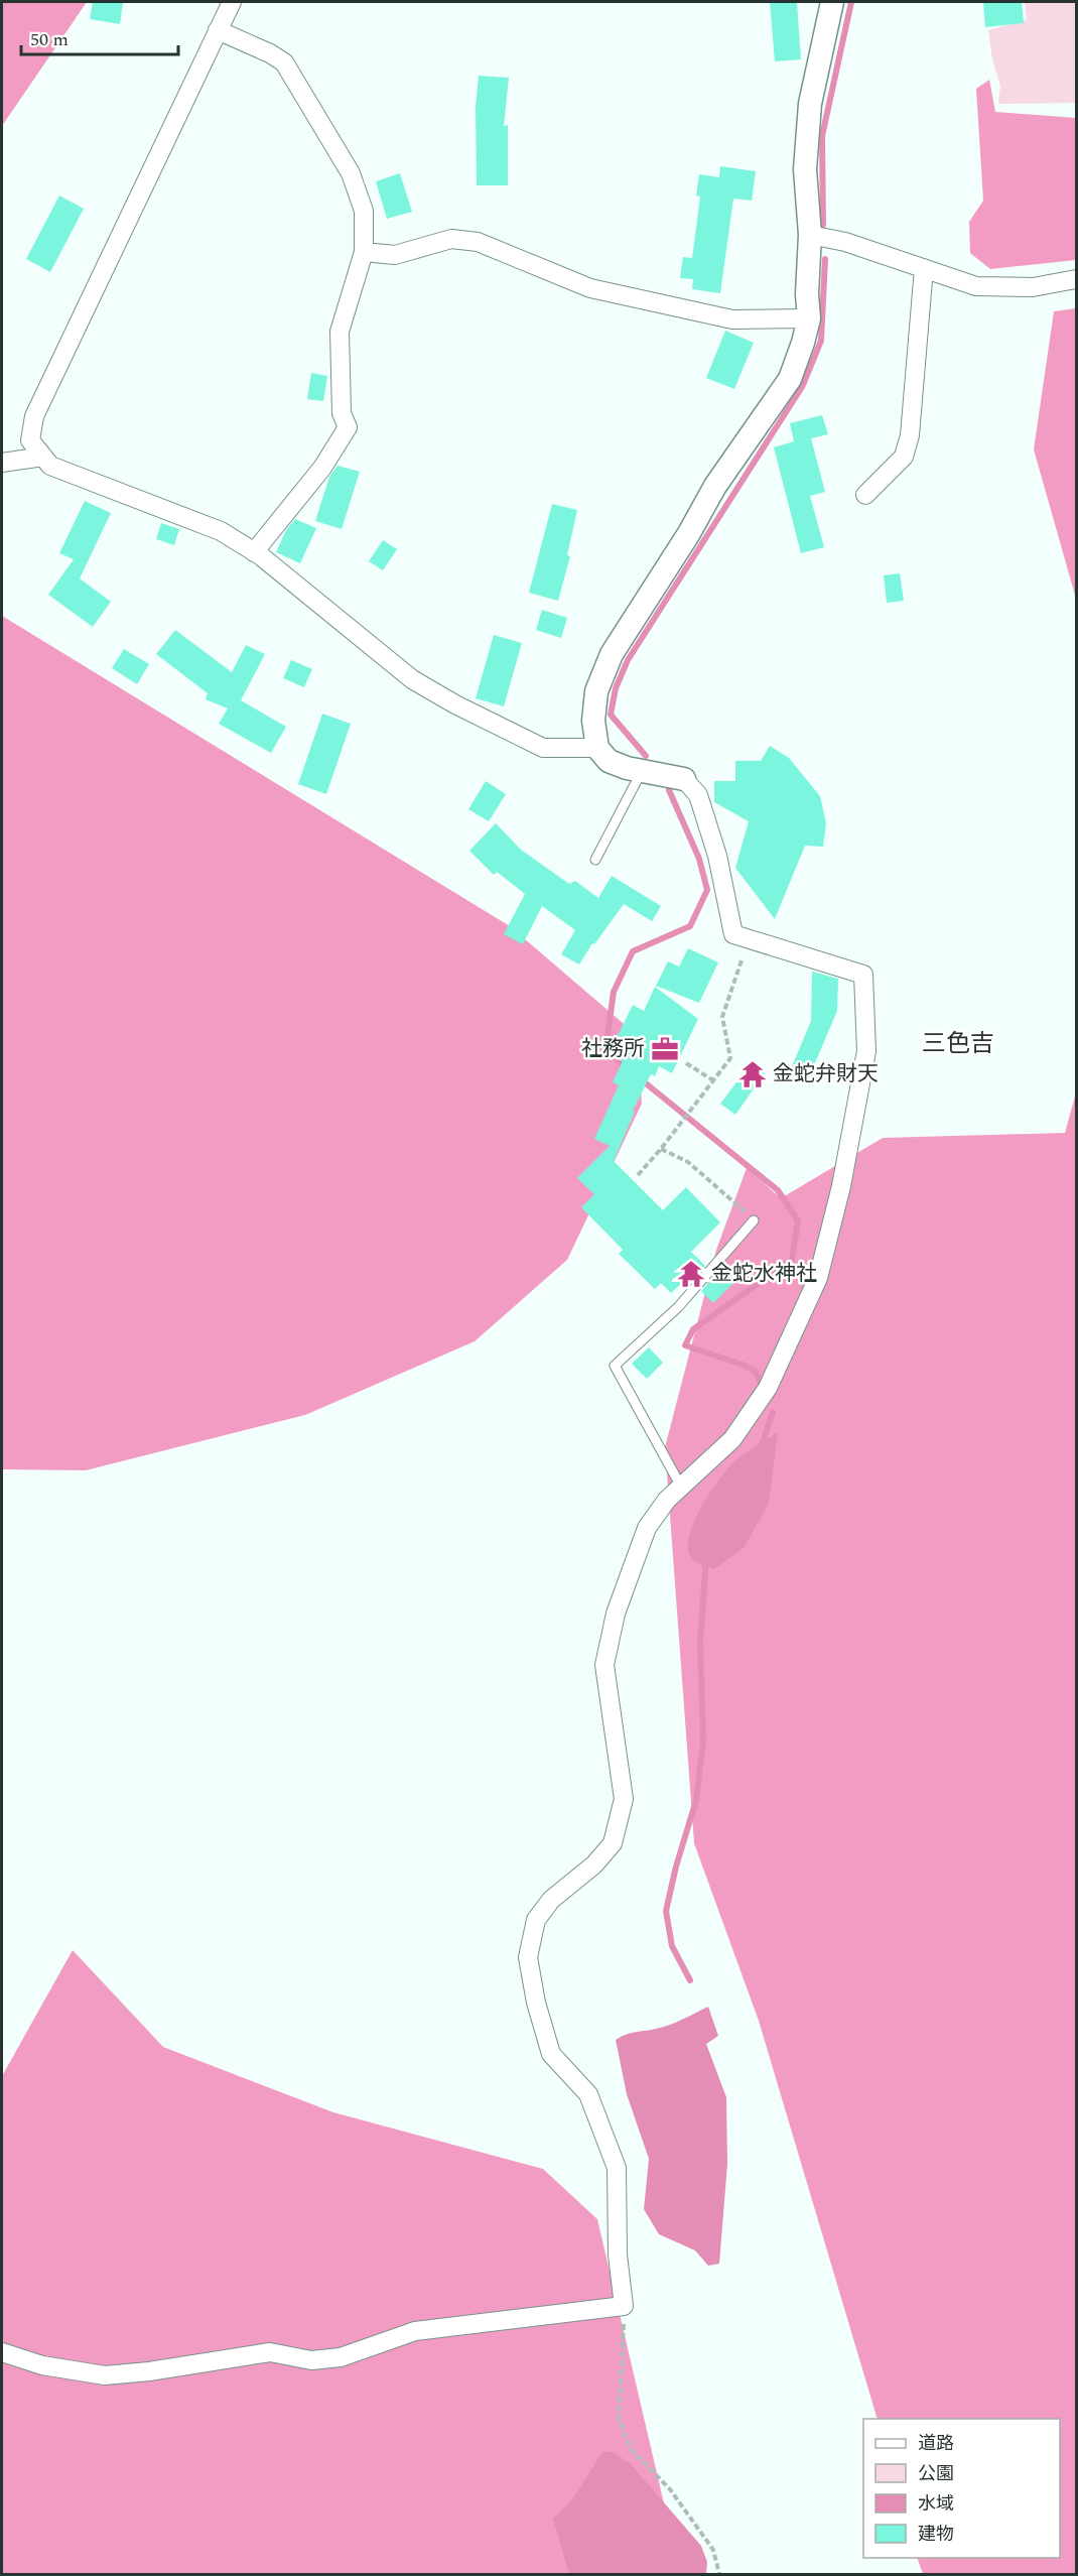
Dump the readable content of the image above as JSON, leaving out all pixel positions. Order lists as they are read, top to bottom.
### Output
{
  "districts": ["三色吉"],
  "places": {
    "office": ["社務所"],
    "temple": ["金蛇弁財天", "金蛇水神社"]
  },
  "legend": [
    "道路",
    "公園",
    "水域",
    "建物"
  ],
  "scale_bar": "50 m"
}
